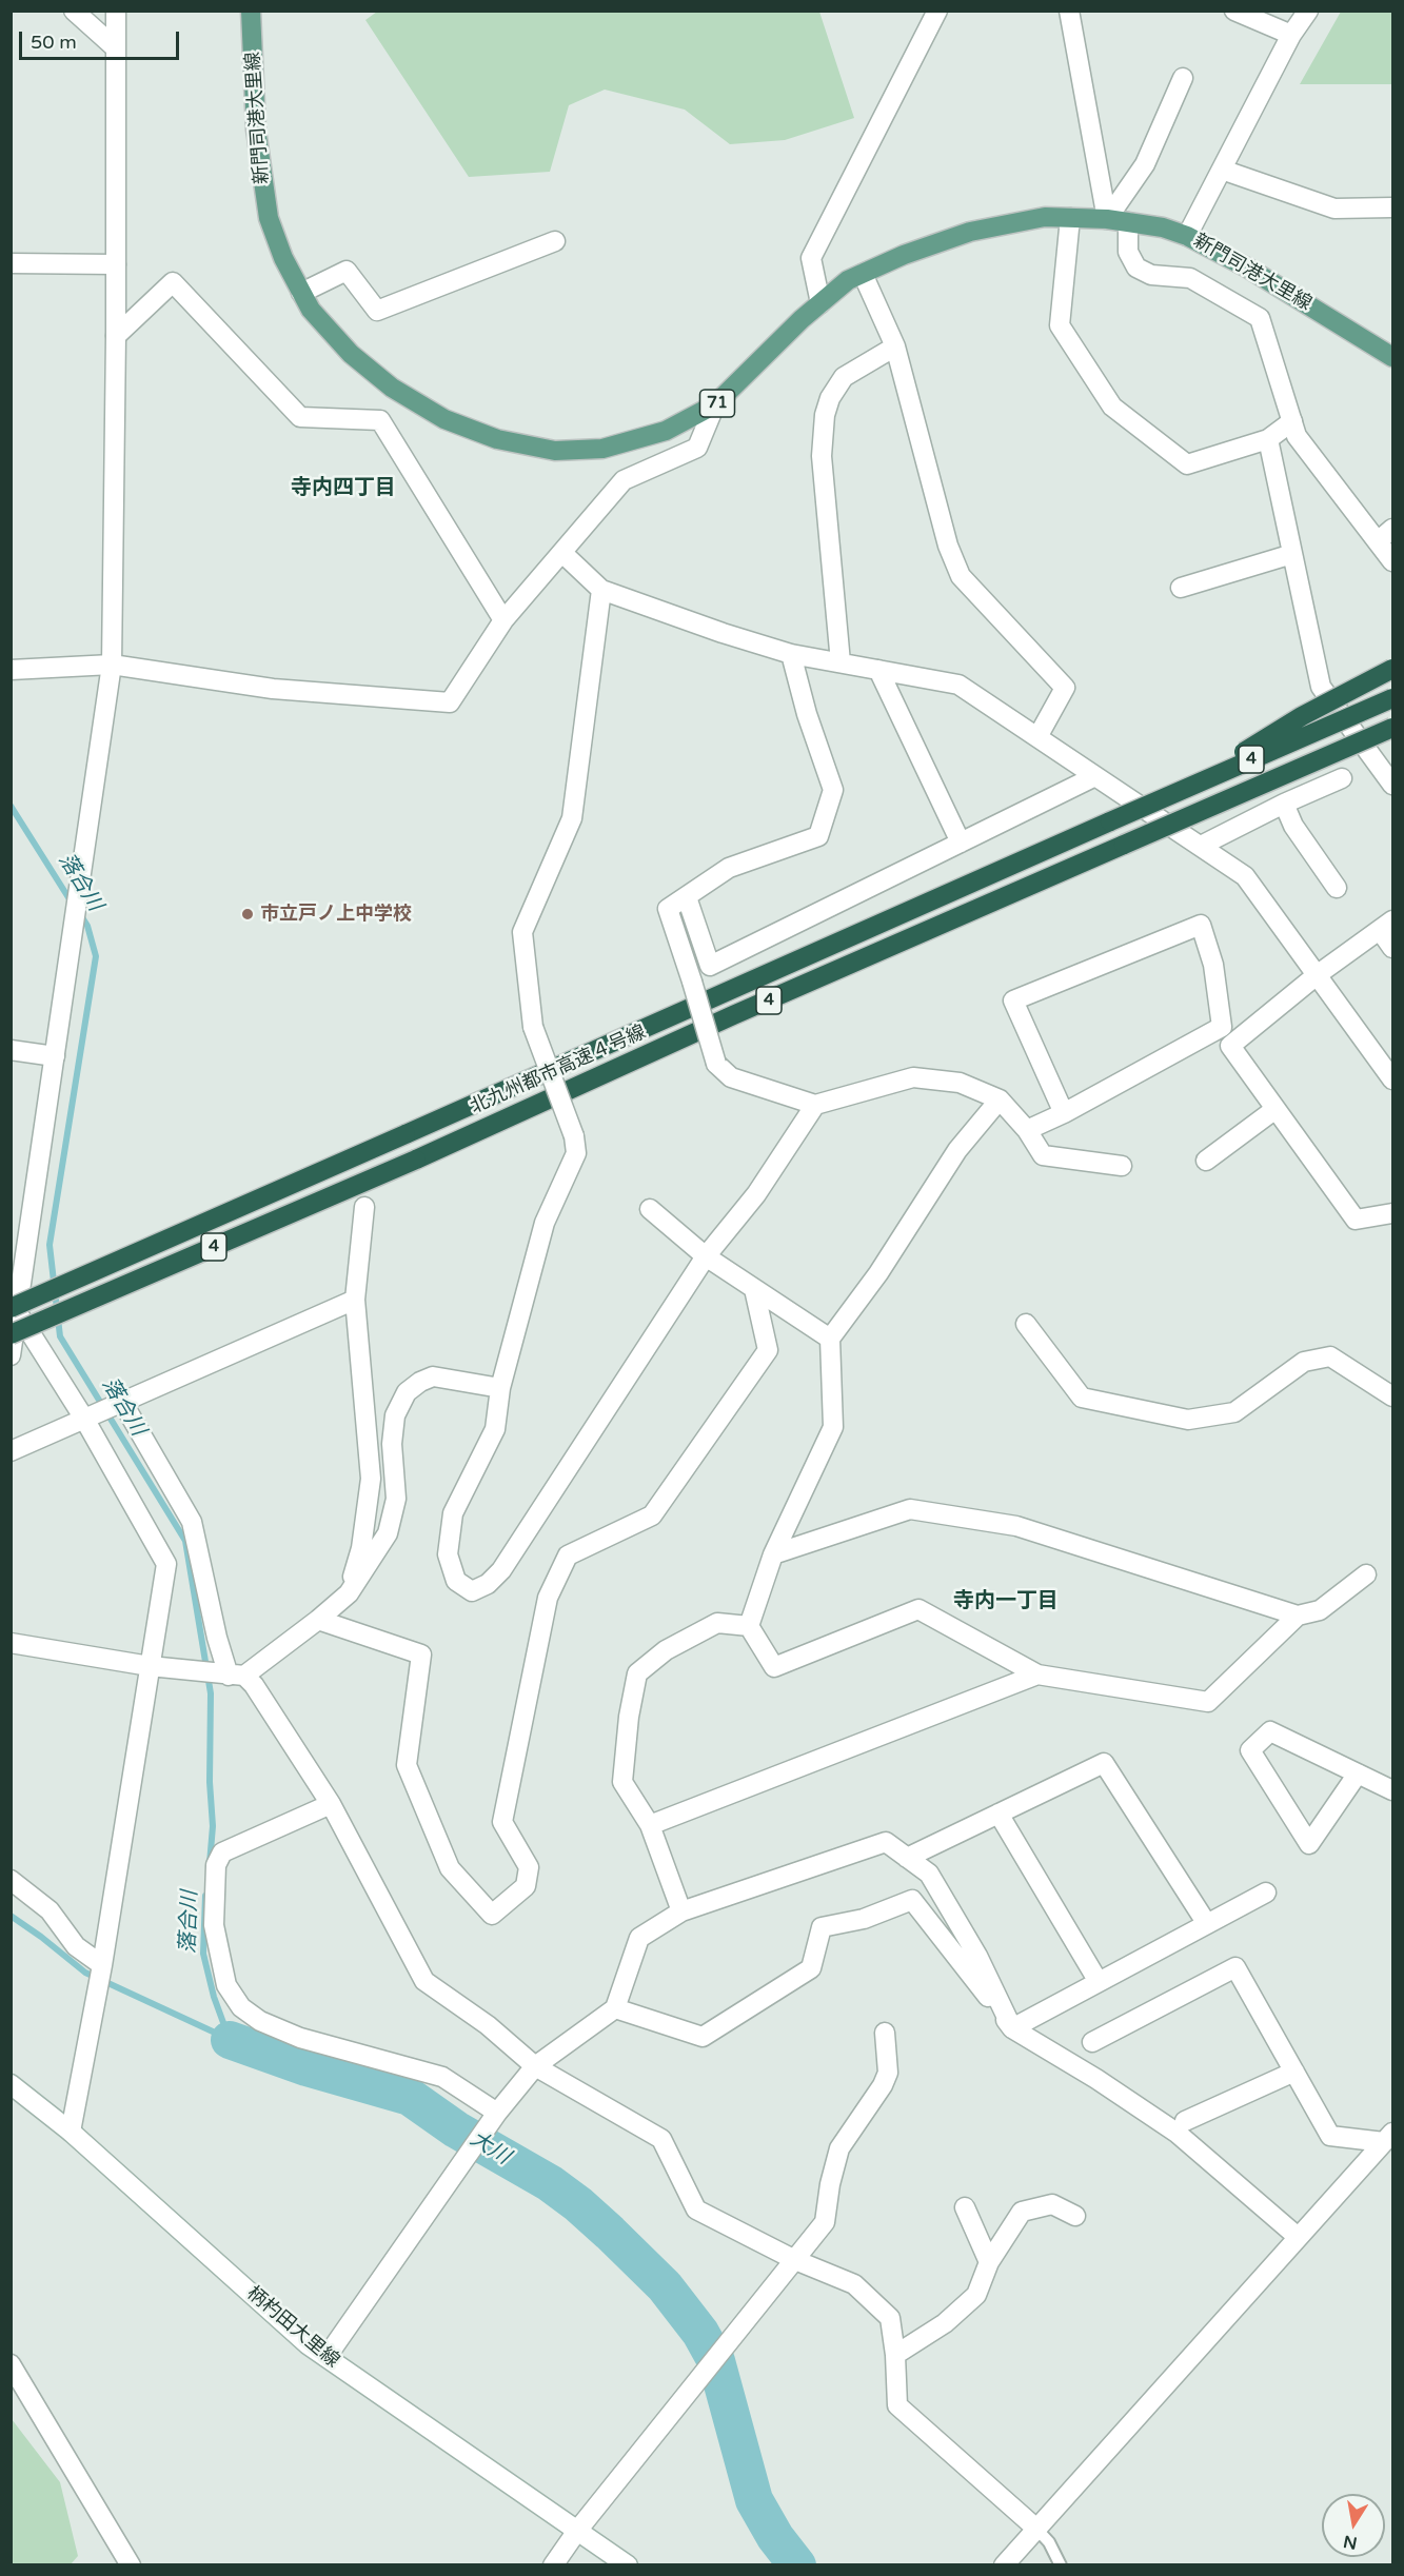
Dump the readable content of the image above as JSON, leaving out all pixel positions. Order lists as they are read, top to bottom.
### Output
{
  "streets": {
    "highway": ["4", "北九州都市高速４号線"],
    "main road": ["新門司港大里線", "71"],
    "street": ["柄杓田大里線"]
  },
  "crossings": [
    ["4", "北九州都市高速４号線"]
  ],
  "districts": ["寺内四丁目", "寺内一丁目"],
  "water": ["落合川", "大川"],
  "places": ["市立戸ノ上中学校"],
  "scale_bar": "50 m",
  "north": "bottom"
}
